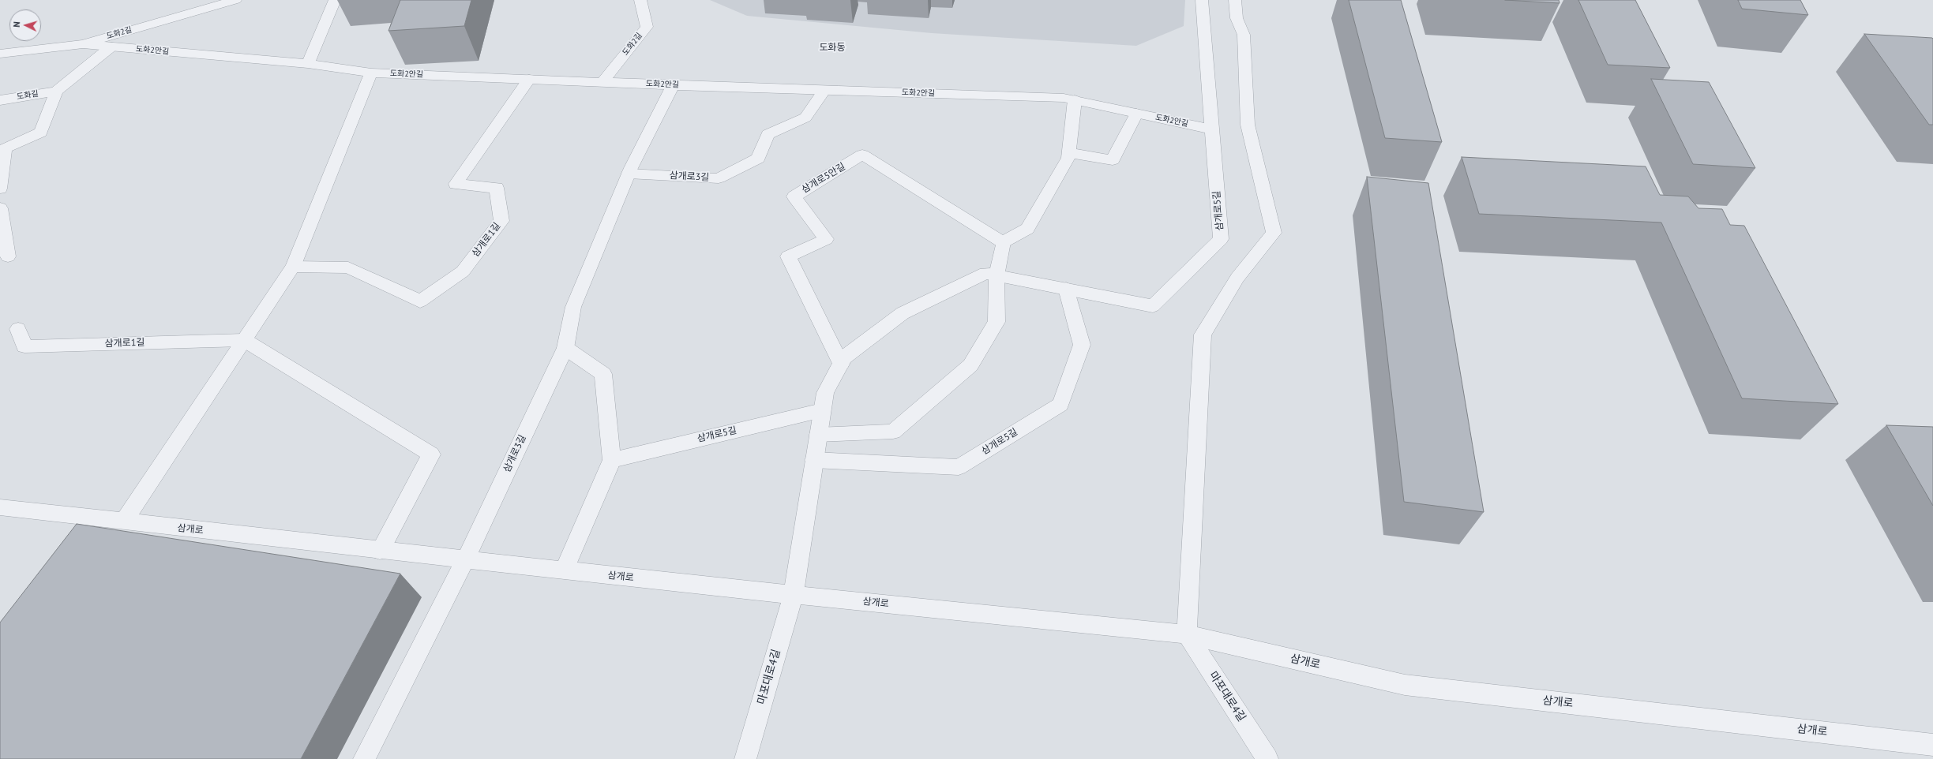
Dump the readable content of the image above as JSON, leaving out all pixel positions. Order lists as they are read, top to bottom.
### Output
{
  "streets": {
    "street": [
      "도화2길",
      "도화2안길",
      "도화길",
      "삼개로3길",
      "삼개로5안길",
      "삼개로5길",
      "삼개로1길",
      "삼개로",
      "마포대로4길"
    ]
  },
  "crossings": [
    ["도화2길", "도화2안길"],
    ["도화2안길", "삼개로3길"],
    ["도화2안길", "삼개로5길"],
    ["도화2안길", "삼개로1길"],
    ["삼개로3길", "삼개로"],
    ["삼개로5안길", "삼개로5길"],
    ["삼개로5길", "삼개로"],
    ["삼개로5길", "마포대로4길"],
    ["삼개로", "마포대로4길"]
  ],
  "districts": ["도화동"],
  "north": "left"
}
